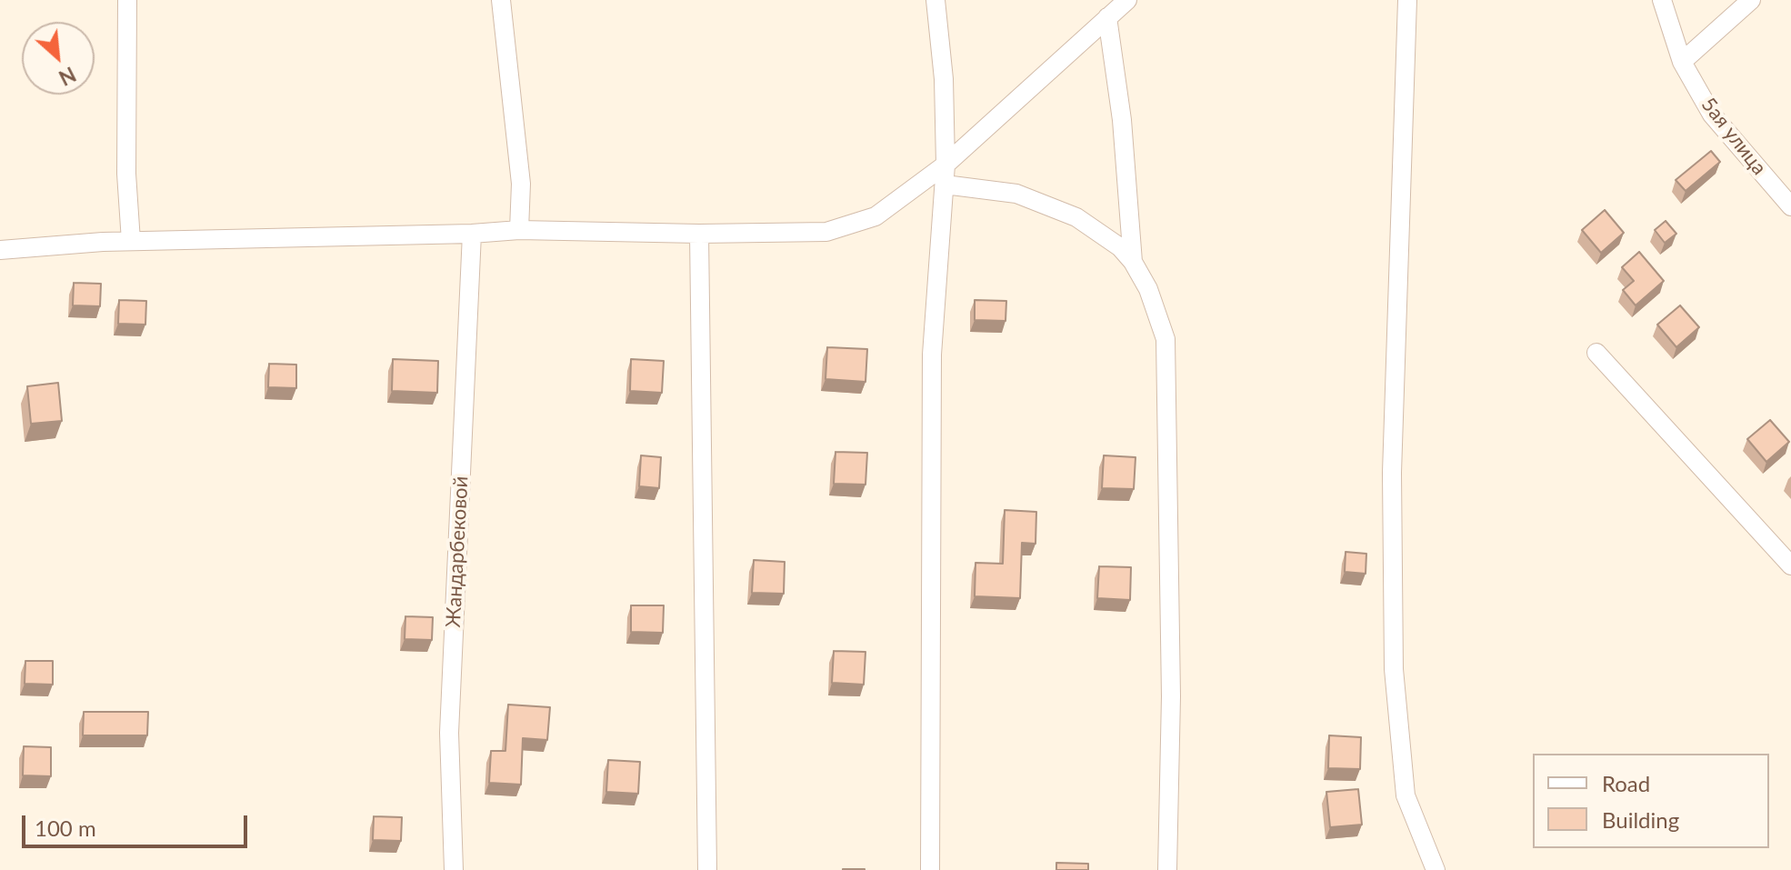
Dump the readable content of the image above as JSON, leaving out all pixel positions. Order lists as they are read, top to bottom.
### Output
{
  "streets": {
    "street": ["5ая улица", "Жандарбековой"]
  },
  "legend": ["Road", "Building"],
  "scale_bar": "100 m",
  "north": "bottom right"
}
